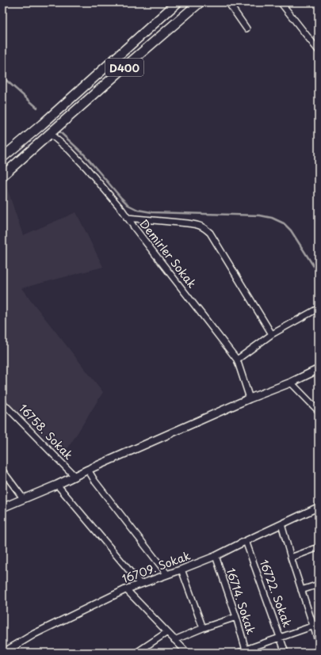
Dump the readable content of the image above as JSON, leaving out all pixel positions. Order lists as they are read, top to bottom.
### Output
{
  "streets": {
    "highway": ["D400"],
    "street": [
      "Demirler Sokak",
      "16758. Sokak",
      "16709. Sokak",
      "16722. Sokak",
      "16714. Sokak"
    ]
  },
  "crossings": [
    ["D400", "Demirler Sokak"],
    ["16709. Sokak", "16722. Sokak"],
    ["16709. Sokak", "16714. Sokak"]
  ]
}
